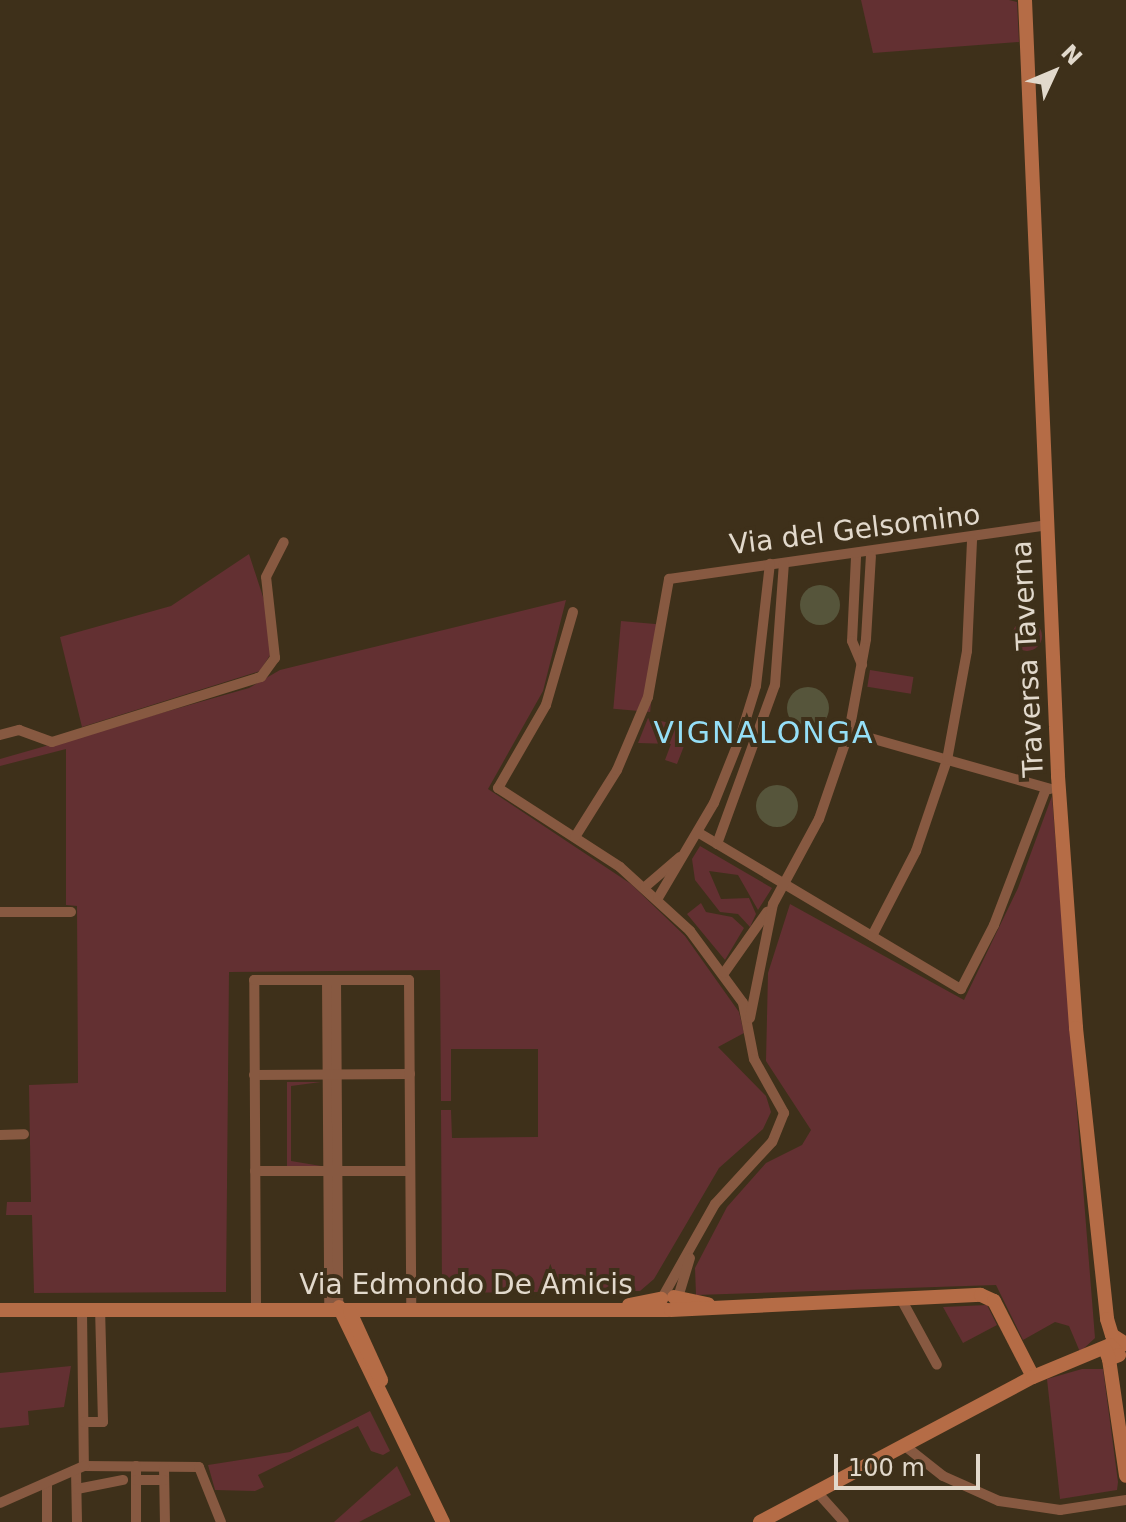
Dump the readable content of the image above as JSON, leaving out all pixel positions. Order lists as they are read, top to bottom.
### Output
{
  "streets": {
    "main road": ["Via Edmondo De Amicis"],
    "street": ["Via del Gelsomino"]
  },
  "districts": ["VIGNALONGA"],
  "scale_bar": "100 m",
  "north": "top right"
}
